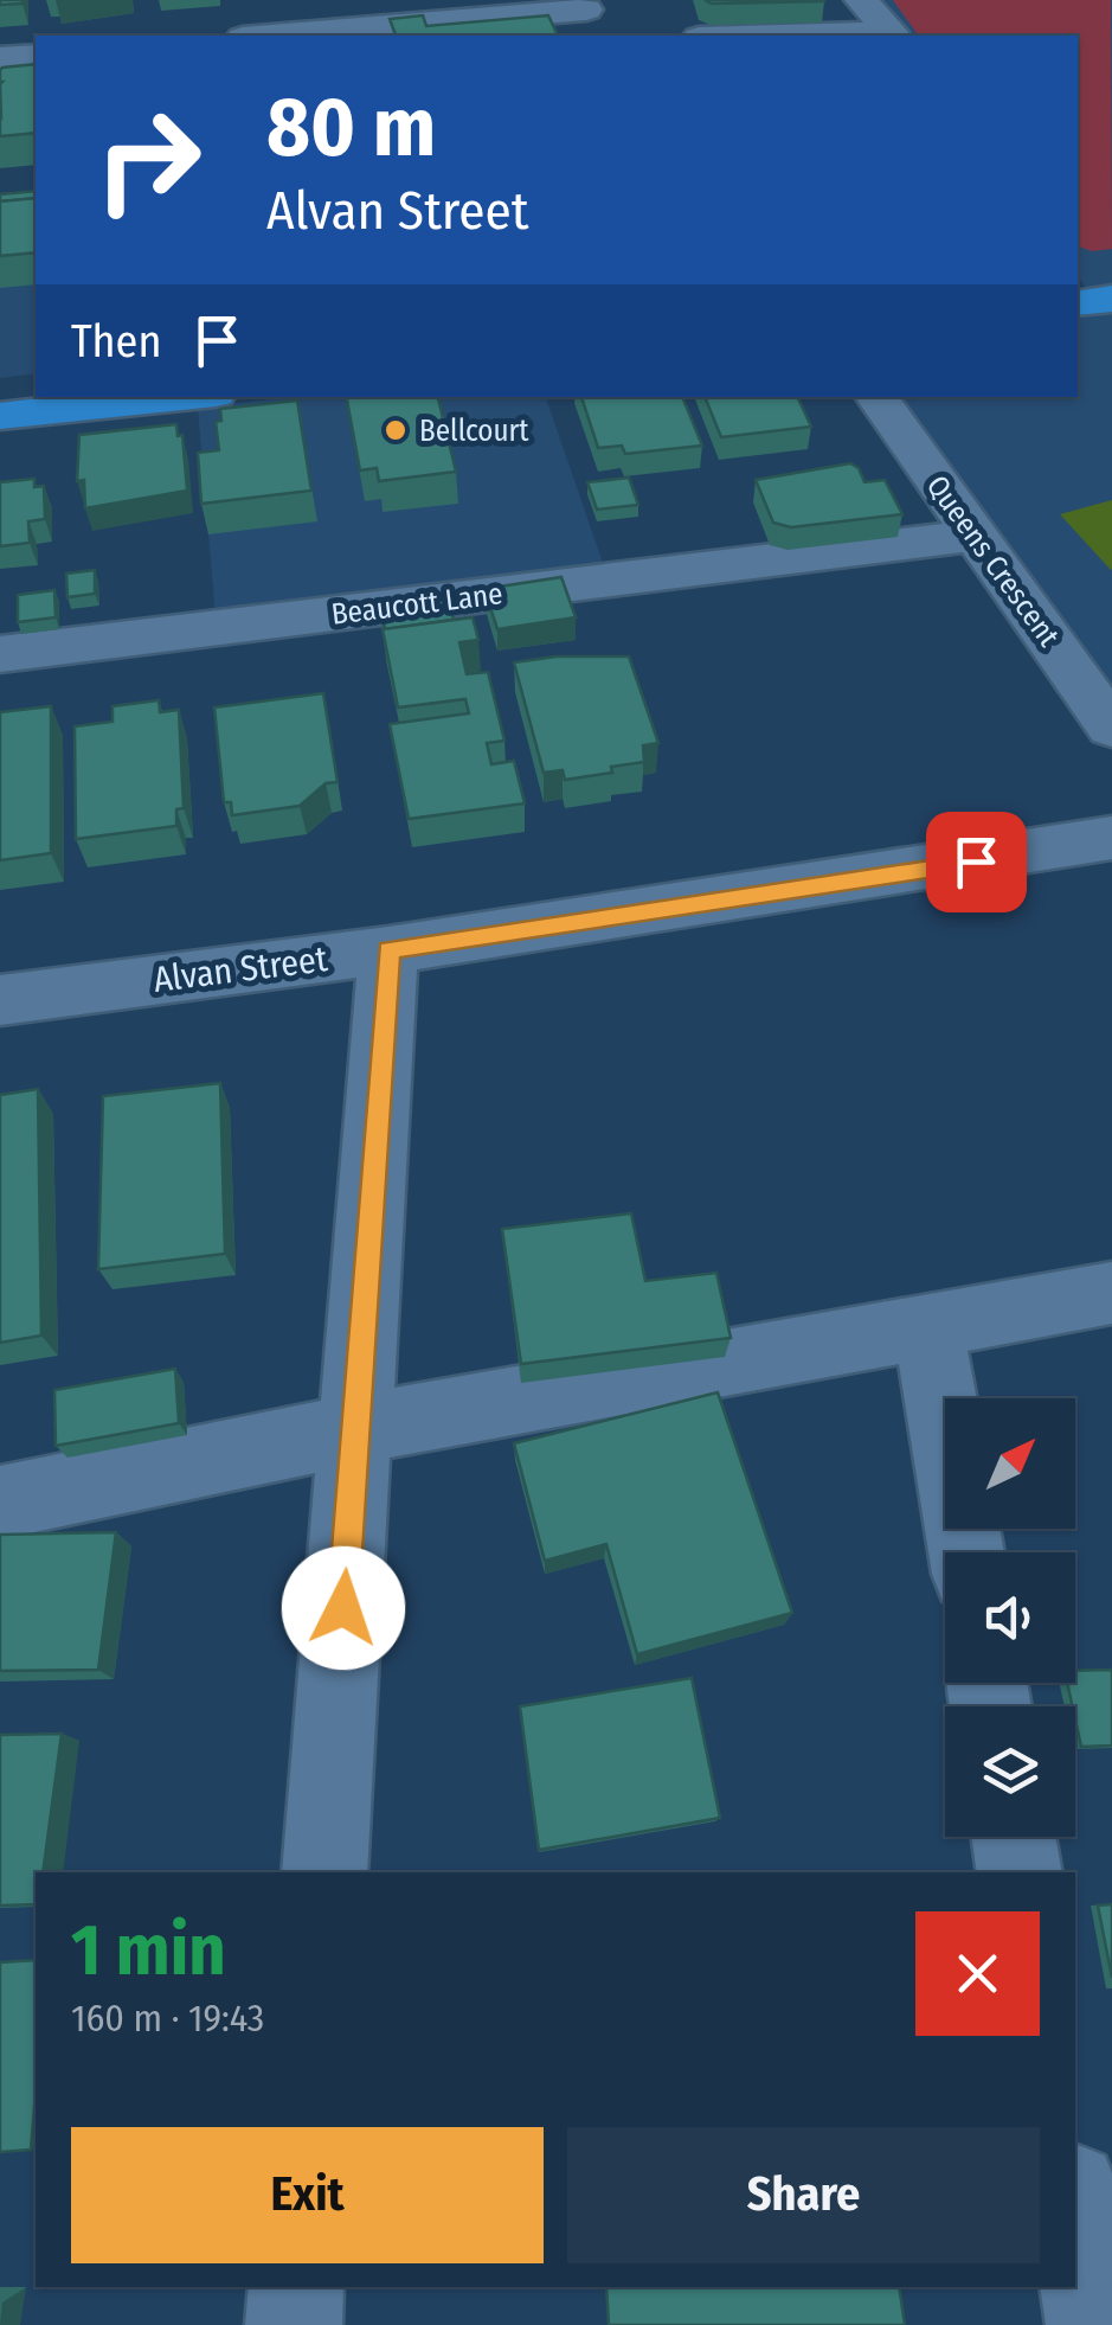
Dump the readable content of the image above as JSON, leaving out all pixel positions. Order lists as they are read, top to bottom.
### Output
{
  "streets": {
    "street": ["Queens Crescent", "Beaucott Lane", "Alvan Street"]
  },
  "crossings": [
    ["Queens Crescent", "Beaucott Lane"]
  ],
  "places": ["Bellcourt"],
  "north": "top right",
  "page": {
    "turn": ["80 m", "Alvan Street"],
    "then": "Then",
    "heading": ["1 min", "160 m · 19:43"],
    "buttons": ["Exit", "Share"]
  }
}
